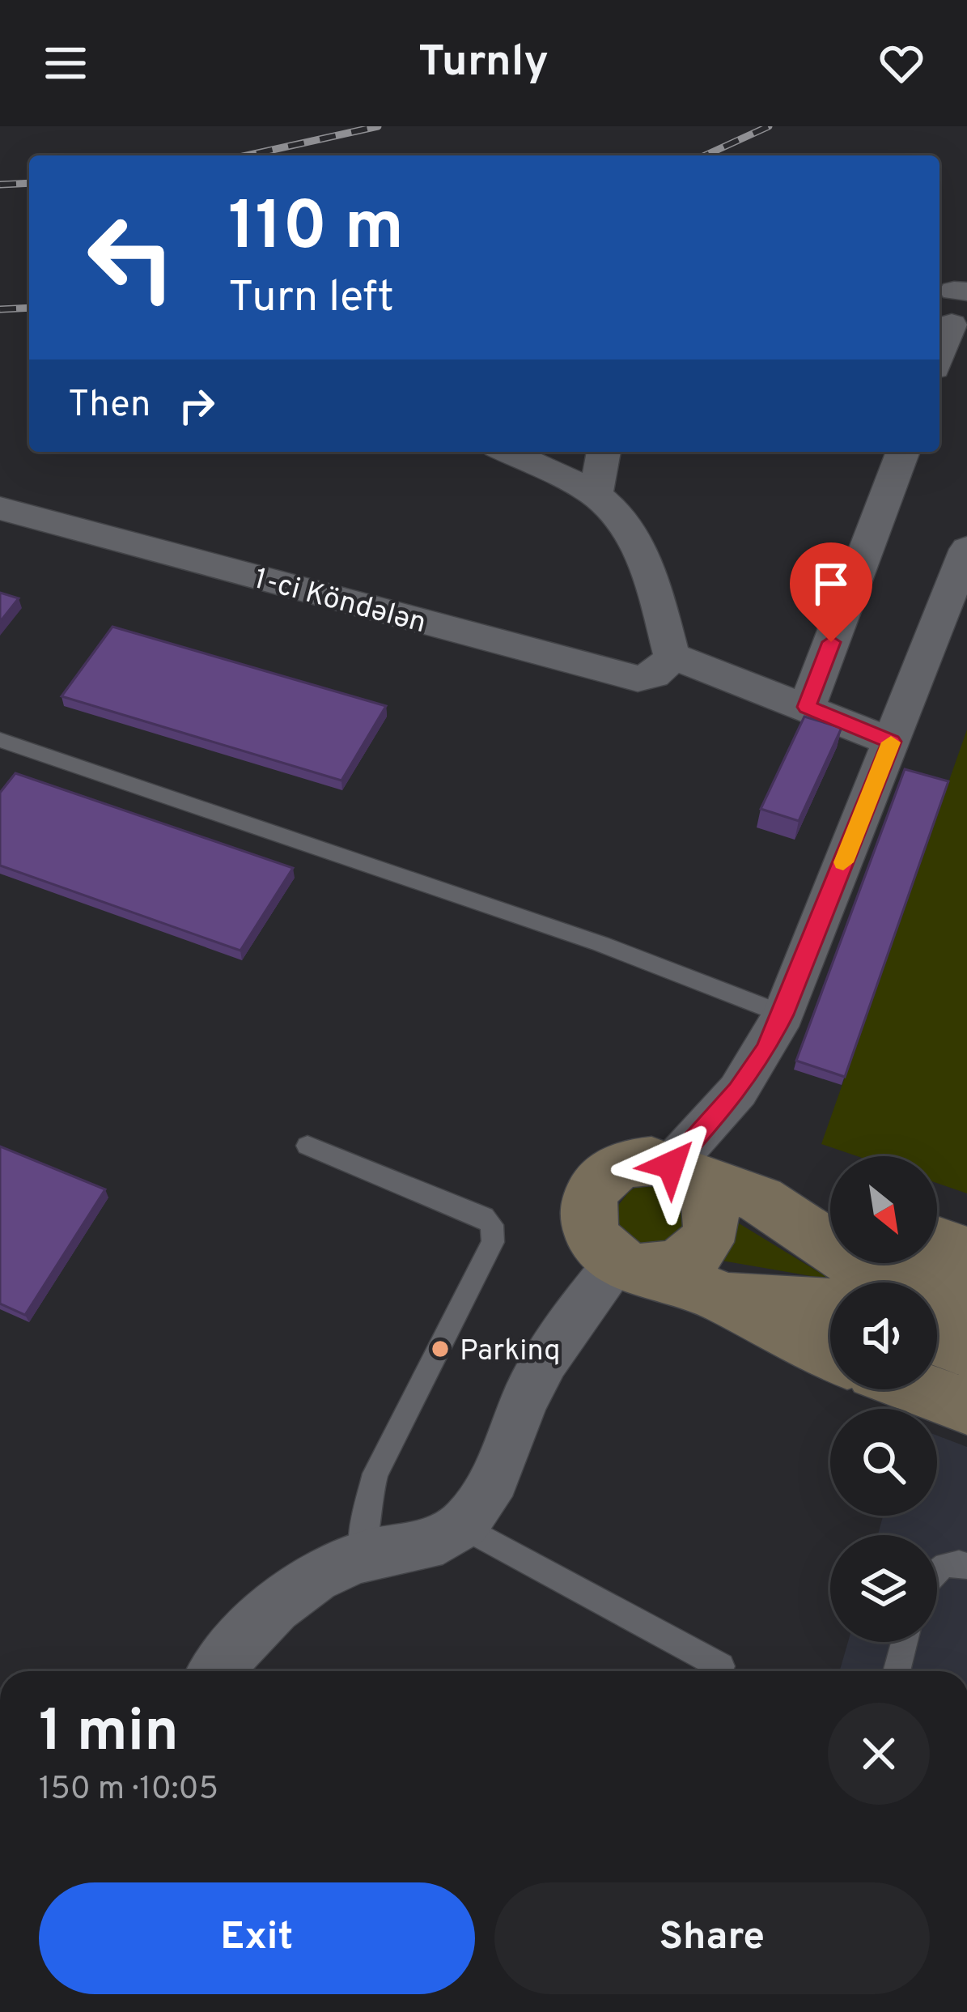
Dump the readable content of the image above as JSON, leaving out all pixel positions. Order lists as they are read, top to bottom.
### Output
{
  "streets": {
    "street": ["1-ci Köndələn"]
  },
  "places": ["Parkinq"],
  "north": "bottom right",
  "page": {
    "header": "Turnly",
    "turn": ["110 m", "Turn left"],
    "then": "Then",
    "heading": ["1 min", "150 m · 10:05"],
    "buttons": ["Exit", "Share"]
  }
}
